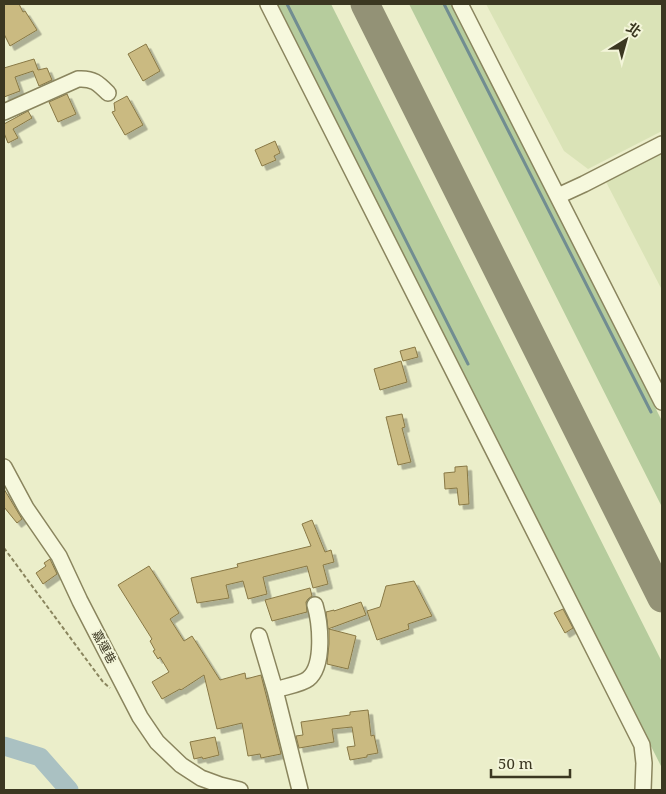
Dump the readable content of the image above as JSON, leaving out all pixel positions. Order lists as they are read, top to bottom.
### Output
{
  "streets": {
    "street": ["嘉運巷"]
  },
  "scale_bar": "50 m",
  "north": "top right"
}
